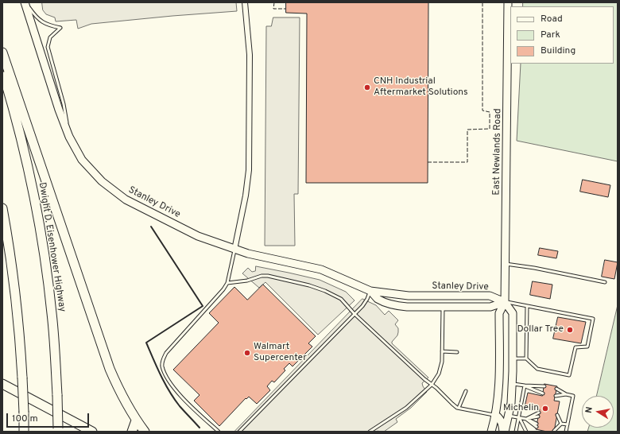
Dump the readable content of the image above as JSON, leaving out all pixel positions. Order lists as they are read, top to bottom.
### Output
{
  "streets": {
    "highway": ["Dwight D. Eisenhower Highway"],
    "street": ["East Newlands Road", "Stanley Drive"]
  },
  "crossings": [
    ["East Newlands Road", "Stanley Drive"]
  ],
  "places": [
    "CNH Industrial Aftermarket Solutions",
    "Dollar Tree",
    "Walmart Supercenter",
    "Michelin"
  ],
  "legend": ["Road", "Park", "Building"],
  "scale_bar": "100 m",
  "north": "left"
}
